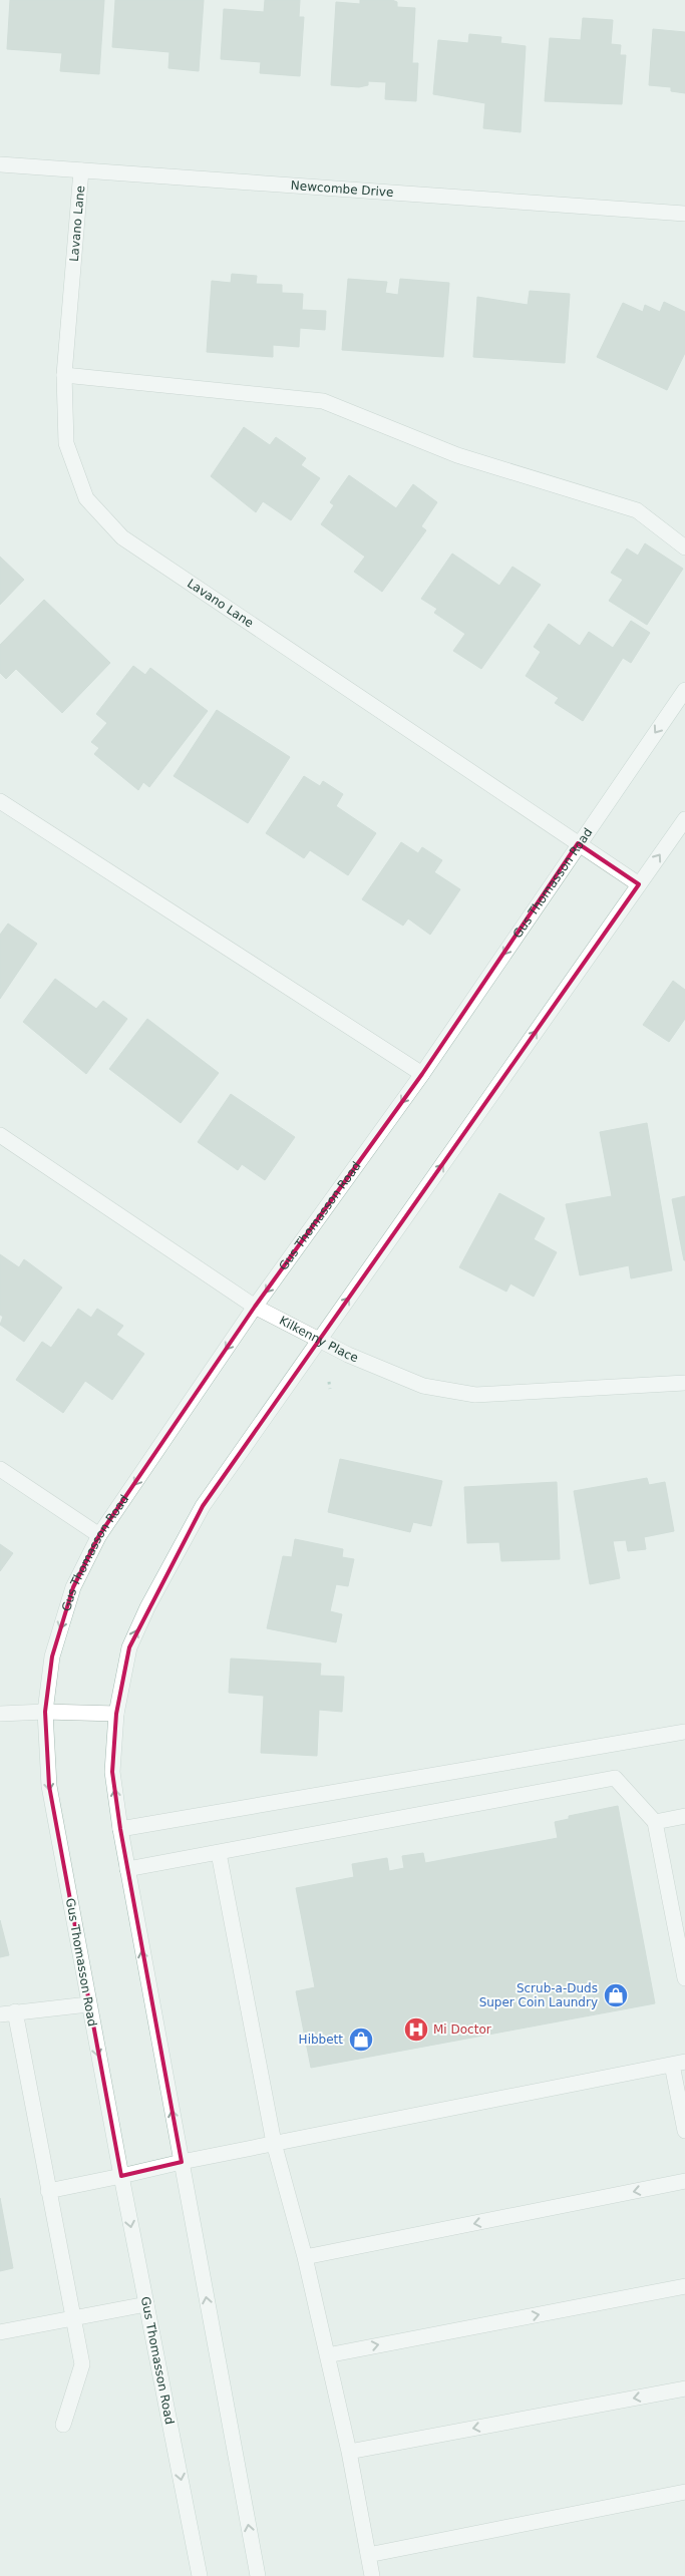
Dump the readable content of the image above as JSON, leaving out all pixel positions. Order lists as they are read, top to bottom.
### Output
{
  "streets": {
    "main road": [
      "Newcombe Drive",
      "Lavano Lane",
      "Gus Thomasson Road",
      "Kilkenny Place"
    ]
  },
  "crossings": [
    ["Newcombe Drive", "Lavano Lane"],
    ["Lavano Lane", "Gus Thomasson Road"],
    ["Gus Thomasson Road", "Kilkenny Place"]
  ],
  "places": {
    "shop": ["Scrub-a-Duds Super Coin Laundry", "Hibbett"],
    "hospital": ["Mi Doctor"]
  }
}
